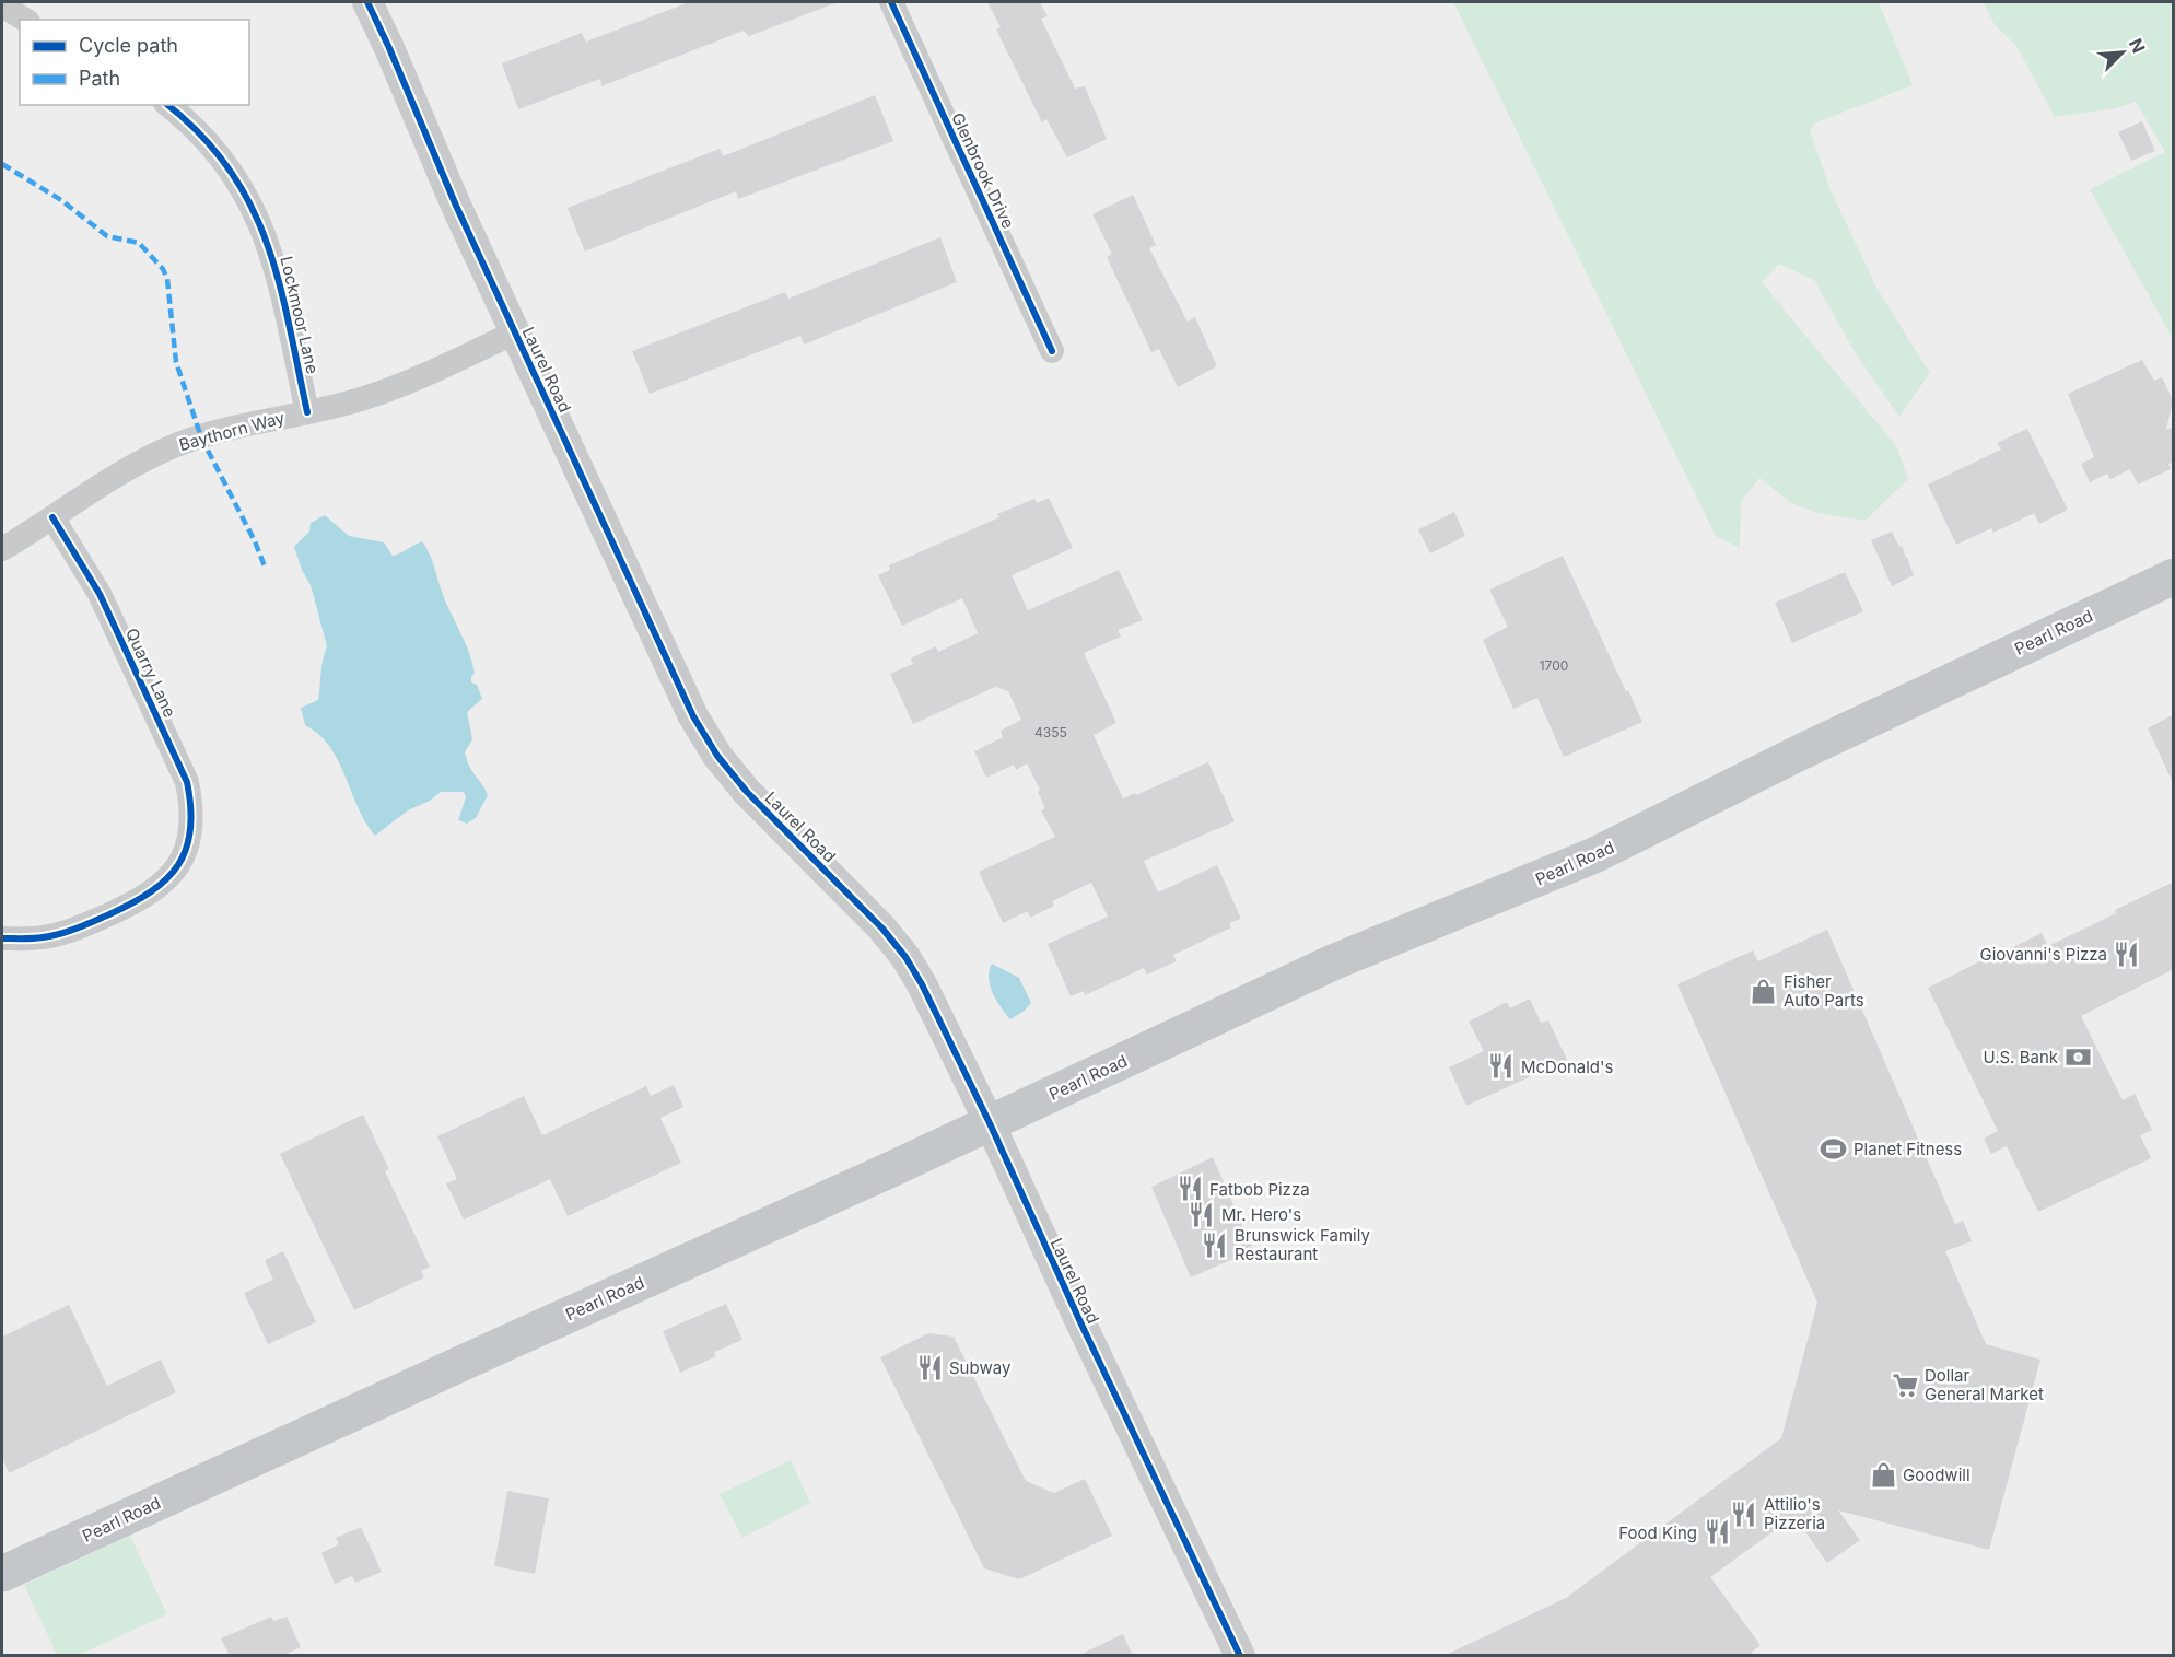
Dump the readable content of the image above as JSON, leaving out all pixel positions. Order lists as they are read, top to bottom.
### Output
{
  "streets": {
    "main road": ["Pearl Road"],
    "street": [
      "Glenbrook Drive",
      "Lockmoor Lane",
      "Laurel Road",
      "Baythorn Way",
      "Quarry Lane"
    ]
  },
  "crossings": [
    ["Lockmoor Lane", "Baythorn Way"],
    ["Laurel Road", "Baythorn Way"],
    ["Laurel Road", "Pearl Road"],
    ["Baythorn Way", "Quarry Lane"]
  ],
  "places": {
    "restaurant": [
      "Giovanni's Pizza",
      "McDonald's",
      "Fatbob Pizza",
      "Mr. Hero's",
      "Brunswick Family Restaurant",
      "Subway",
      "Attilio's Pizzeria",
      "Food King"
    ],
    "shop": ["Fisher Auto Parts", "Goodwill"],
    "bank": ["U.S. Bank"],
    "sports": ["Planet Fitness"],
    "supermarket": ["Dollar General Market"]
  },
  "house_numbers": ["1700", "4355"],
  "legend": ["Cycle path", "Path"],
  "north": "top right"
}
